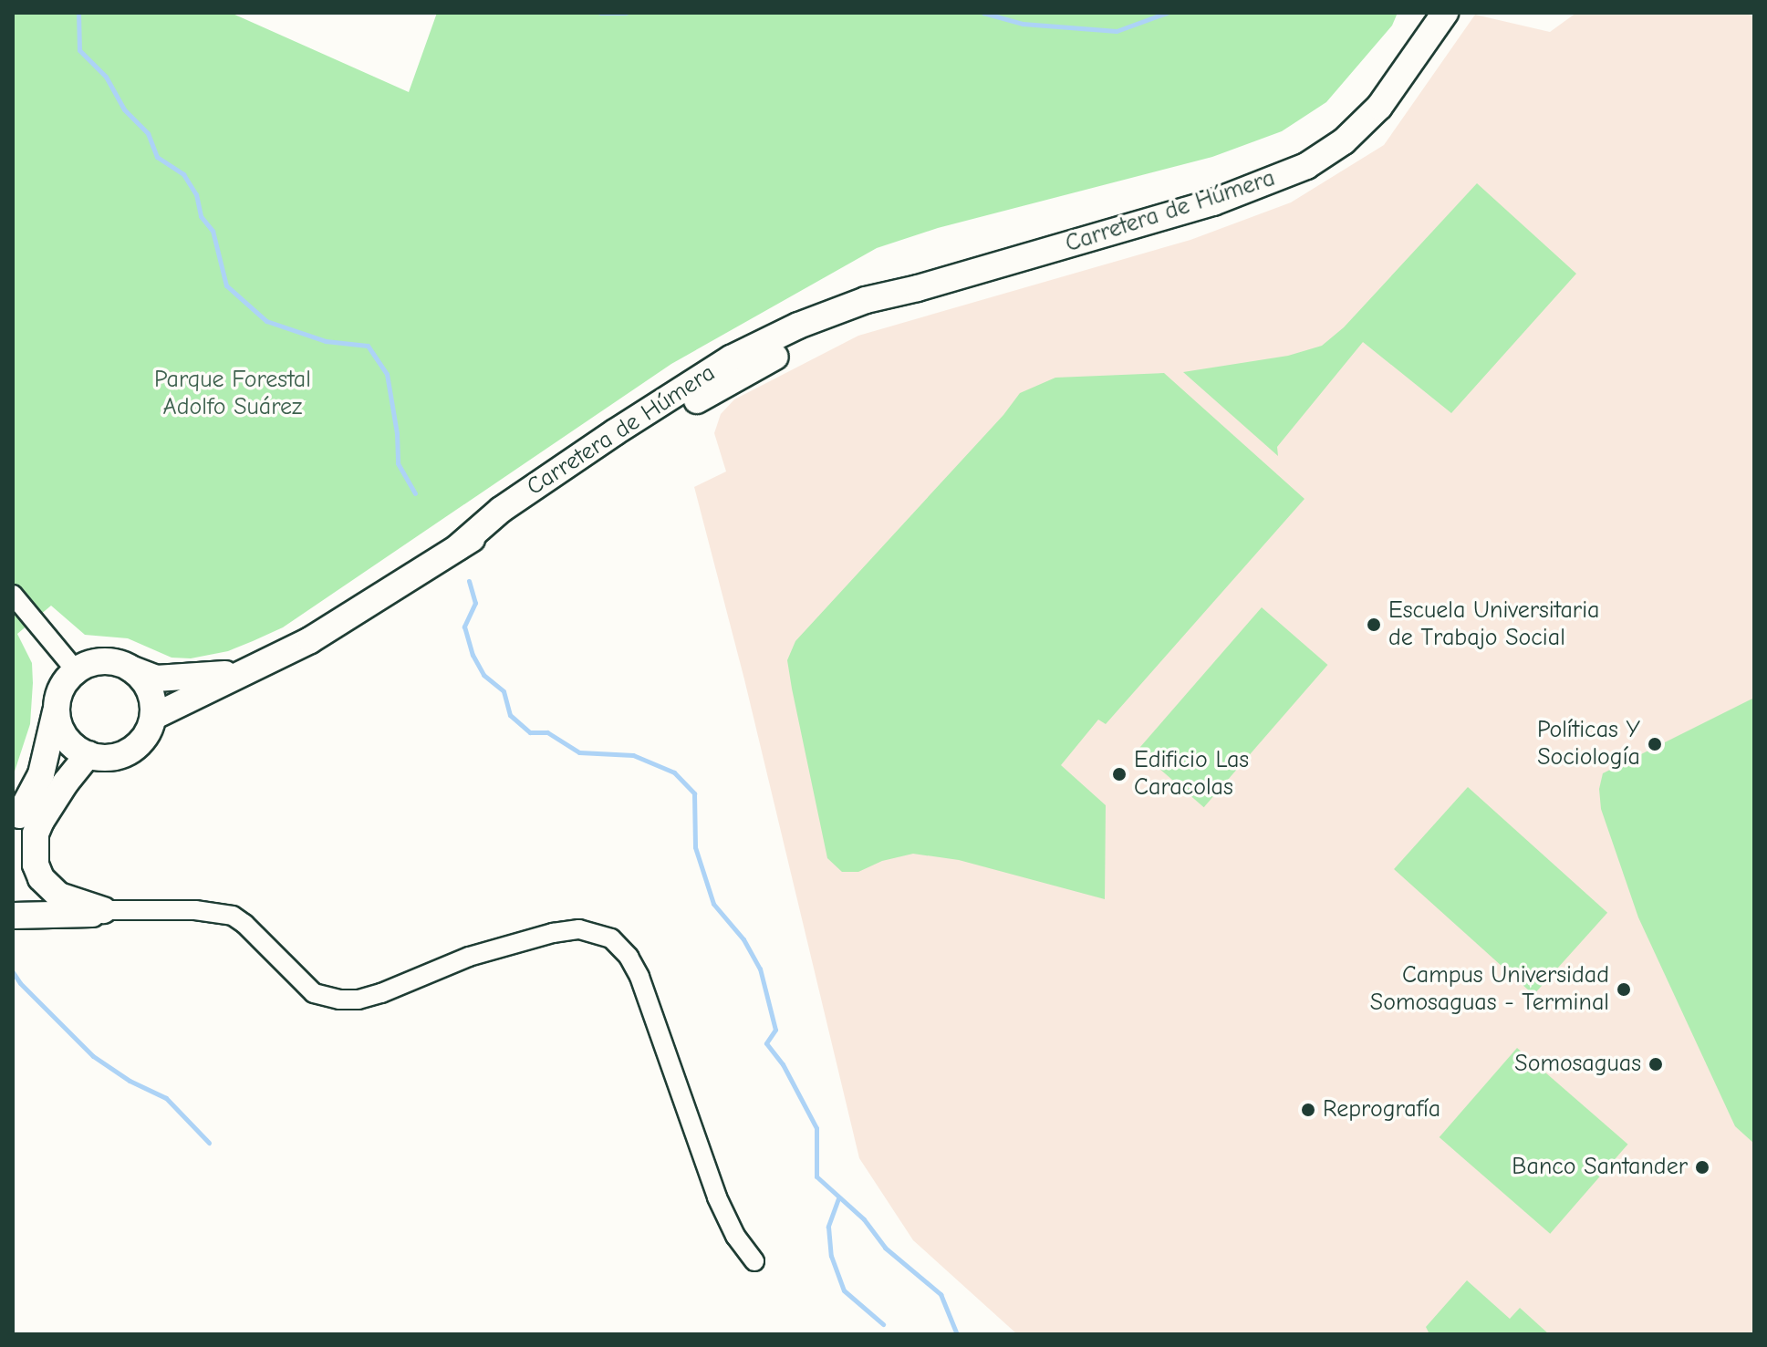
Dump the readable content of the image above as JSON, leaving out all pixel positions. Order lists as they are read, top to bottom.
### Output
{
  "streets": {
    "main road": ["Carretera de Húmera"]
  },
  "parks": ["Parque Forestal Adolfo Suárez"],
  "places": [
    "Escuela Universitaria de Trabajo Social",
    "Políticas Y Sociología",
    "Edificio Las Caracolas",
    "Campus Universidad Somosaguas - Terminal",
    "Somosaguas",
    "Reprografía",
    "Banco Santander"
  ]
}
